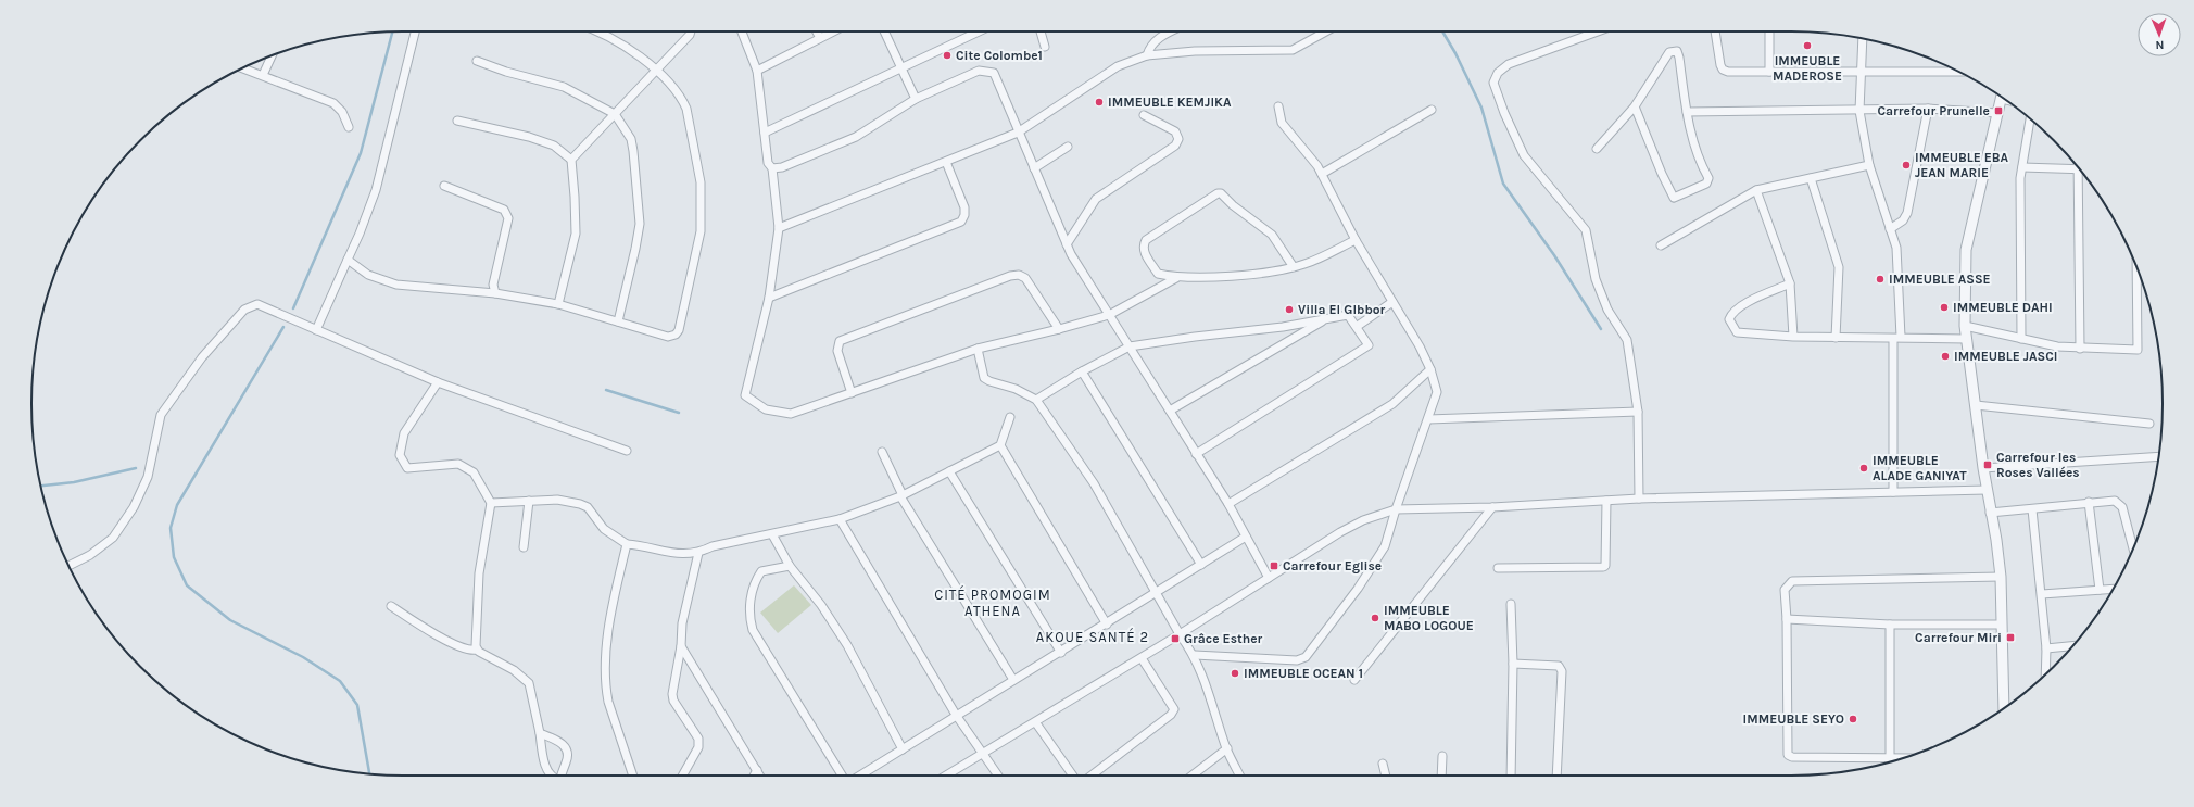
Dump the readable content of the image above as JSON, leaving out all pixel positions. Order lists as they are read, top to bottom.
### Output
{
  "districts": ["CITÉ PROMOGIM ATHENA", "AKOUE SANTÉ 2"],
  "places": {
    "other": [
      "IMMEUBLE MADEROSE",
      "Cite Colombe1",
      "IMMEUBLE KEMJIKA",
      "IMMEUBLE EBA JEAN MARIE",
      "IMMEUBLE ASSE",
      "IMMEUBLE DAHI",
      "Villa El GIbbor",
      "IMMEUBLE JASCI",
      "IMMEUBLE ALADE GANIYAT",
      "IMMEUBLE MABO LOGOUE",
      "IMMEUBLE OCEAN 1",
      "IMMEUBLE SEYO"
    ],
    "transit": [
      "Carrefour Prunelle",
      "Carrefour les Roses Vallées",
      "Carrefour Eglise",
      "Carrefour Miri",
      "Grâce Esther"
    ]
  },
  "north": "bottom"
}
